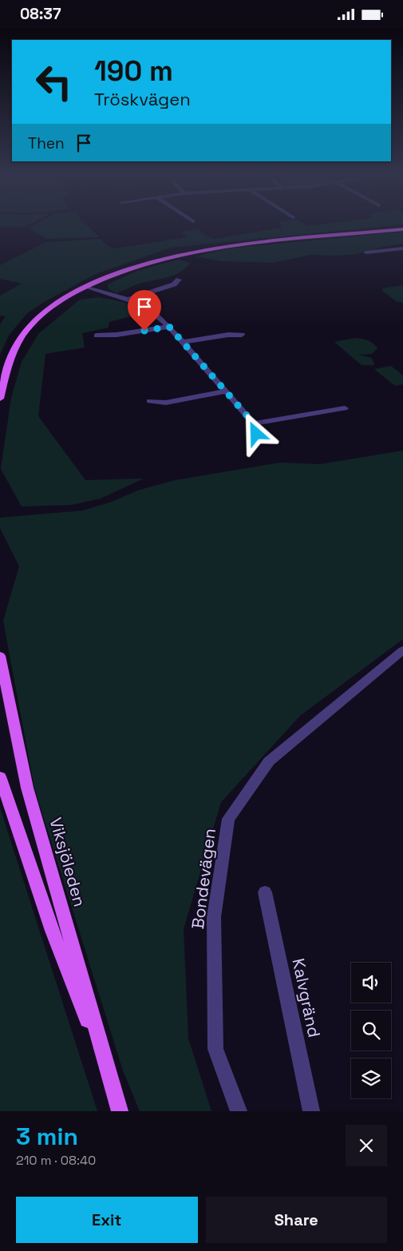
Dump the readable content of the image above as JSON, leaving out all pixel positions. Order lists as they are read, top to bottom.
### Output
{
  "streets": {
    "main road": ["Viksjöleden"],
    "street": ["Bondevägen", "Kalvgränd"]
  },
  "page": {
    "status": "08:37",
    "turn": ["190 m", "Tröskvägen"],
    "then": "Then",
    "heading": ["3 min", "210 m · 08:40"],
    "buttons": ["Exit", "Share"]
  }
}
